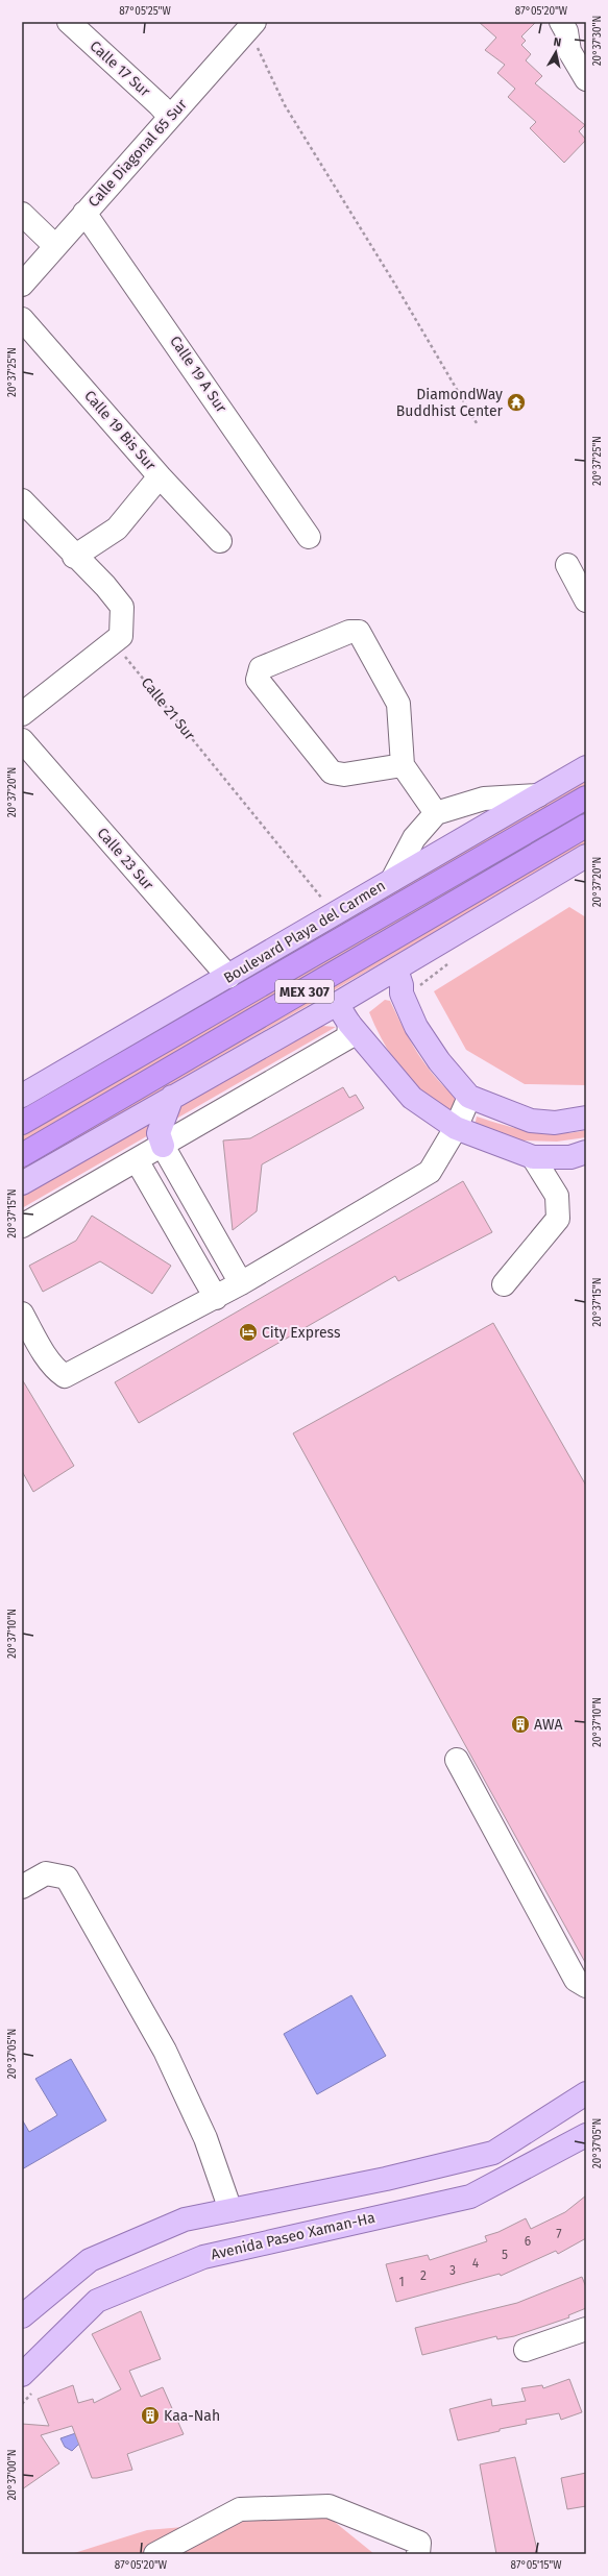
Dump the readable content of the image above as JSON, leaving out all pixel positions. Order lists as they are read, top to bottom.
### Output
{
  "streets": {
    "highway": ["MEX 307"],
    "main road": ["Boulevard Playa del Carmen", "Avenida Paseo Xaman-Ha"],
    "street": [
      "Calle 17 Sur",
      "Calle Diagonal 65 Sur",
      "Calle 19 A Sur",
      "Calle 19 Bis Sur",
      "Calle 23 Sur"
    ],
    "path": ["Calle 21 Sur"]
  },
  "crossings": [
    ["Calle 17 Sur", "Calle Diagonal 65 Sur"],
    ["Calle Diagonal 65 Sur", "Calle 19 A Sur"],
    ["Calle 21 Sur", "Boulevard Playa del Carmen"],
    ["Calle 23 Sur", "Boulevard Playa del Carmen"]
  ],
  "places": {
    "temple": ["DiamondWay Buddhist Center"],
    "hotel": ["City Express"],
    "building": ["AWA", "Kaa-Nah"]
  },
  "house_numbers": [
    "7",
    "6",
    "5",
    "4",
    "3",
    "2",
    "1"
  ],
  "north": "top",
  "coordinates": [
    "87°05'25\"W",
    "87°05'20\"W",
    "20°37'30\"N",
    "20°37'25\"N",
    "20°37'20\"N",
    "20°37'15\"N",
    "20°37'10\"N",
    "20°37'05\"N",
    "20°37'00\"N",
    "87°05'15\"W"
  ]
}
